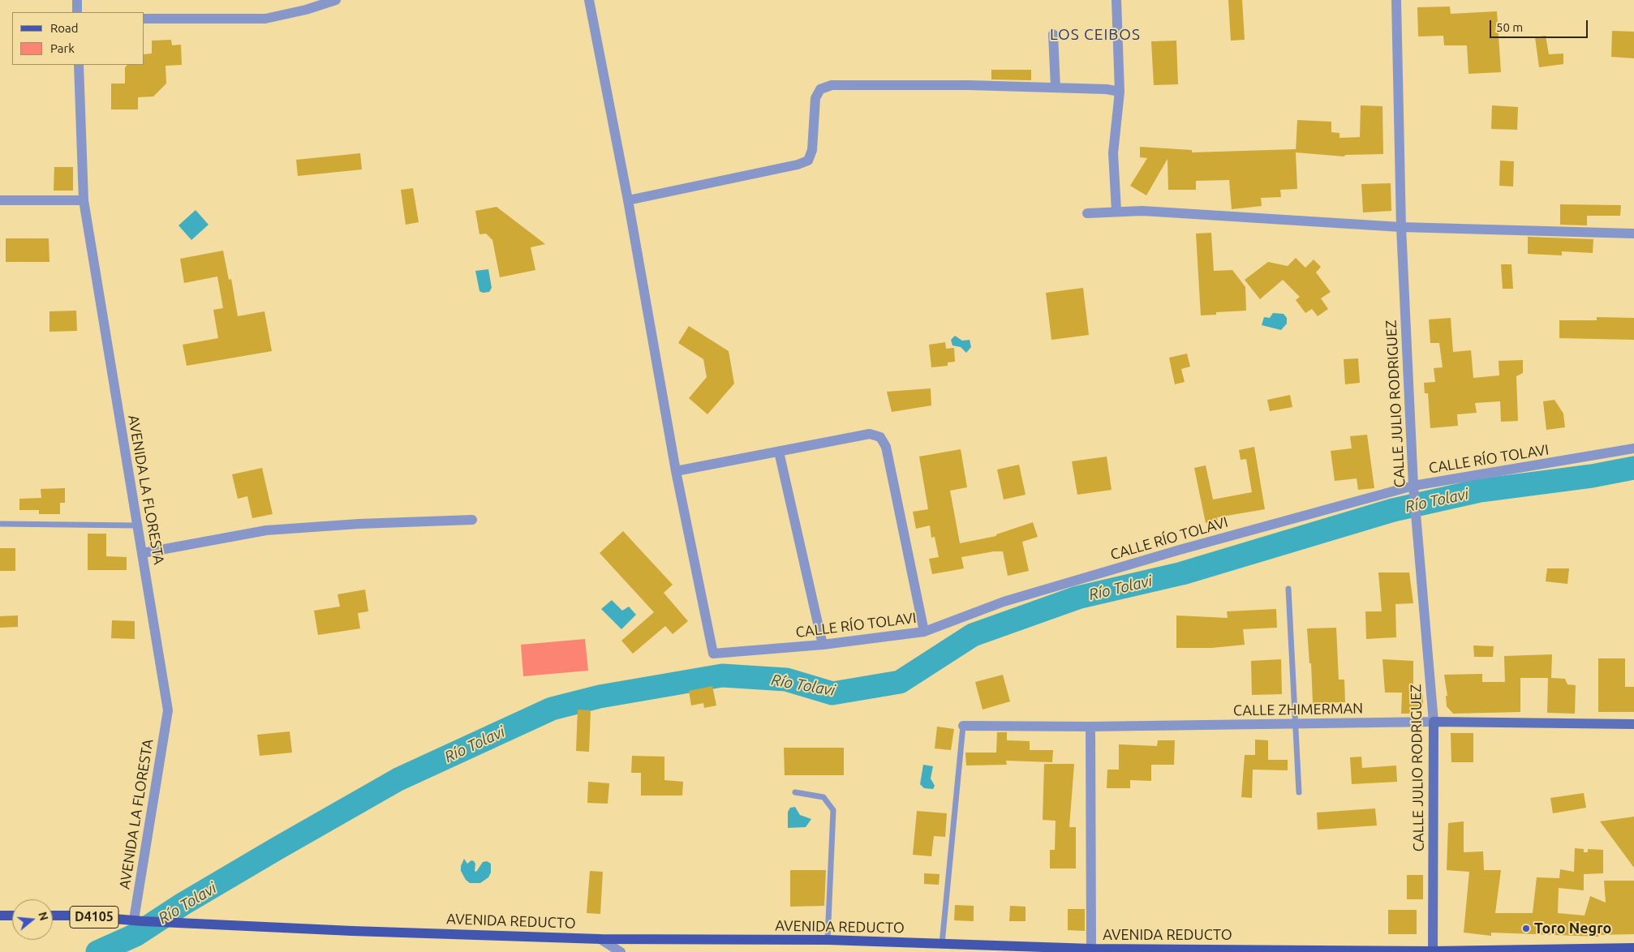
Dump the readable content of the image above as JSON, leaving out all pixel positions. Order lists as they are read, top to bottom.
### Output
{
  "streets": {
    "main road": [
      "CALLE JULIO RODRIGUEZ",
      "CALLE ZHIMERMAN",
      "D4105",
      "AVENIDA REDUCTO"
    ],
    "street": ["CALLE RÍO TOLAVI", "AVENIDA LA FLORESTA"]
  },
  "crossings": [
    ["CALLE JULIO RODRIGUEZ", "CALLE RÍO TOLAVI"],
    ["CALLE JULIO RODRIGUEZ", "CALLE ZHIMERMAN"],
    ["CALLE JULIO RODRIGUEZ", "AVENIDA REDUCTO"],
    ["AVENIDA LA FLORESTA", "AVENIDA REDUCTO"]
  ],
  "districts": ["LOS CEIBOS"],
  "water": ["Río Tolavi"],
  "places": ["Toro Negro"],
  "legend": ["Road", "Park"],
  "scale_bar": "50 m",
  "north": "right"
}
